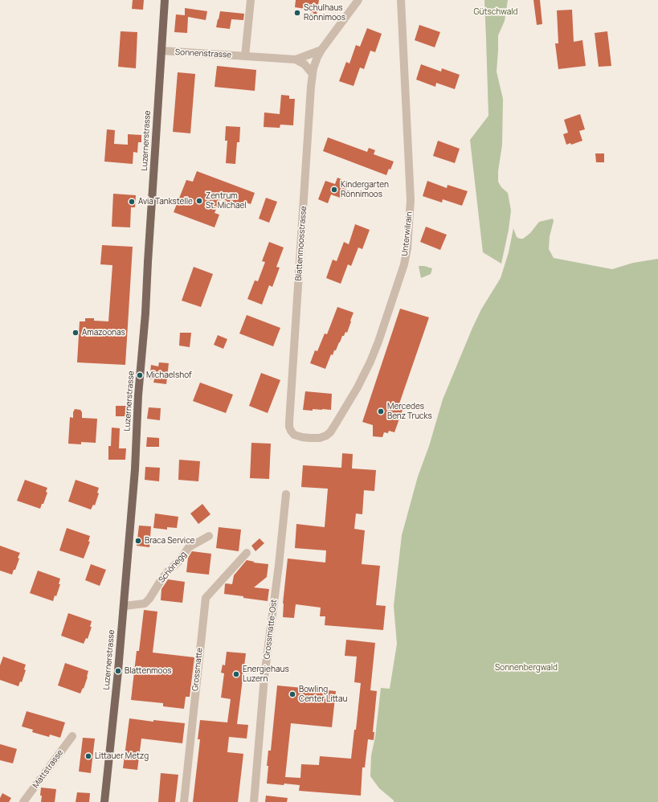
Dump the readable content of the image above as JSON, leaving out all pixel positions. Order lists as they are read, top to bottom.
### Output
{
  "streets": {
    "main road": ["Luzernerstrasse"],
    "street": [
      "Sonnenstrasse",
      "Unterwilrain",
      "Blattenmoosstrasse",
      "Schönegg",
      "Grossmatte-Ost",
      "Grossmatte",
      "Mattstrasse"
    ]
  },
  "crossings": [
    ["Sonnenstrasse", "Luzernerstrasse"],
    ["Sonnenstrasse", "Blattenmoosstrasse"],
    ["Luzernerstrasse", "Schönegg"],
    ["Unterwilrain", "Blattenmoosstrasse"]
  ],
  "parks": ["Gütschwald", "Sonnenbergwald"],
  "places": [
    "Schulhaus Rönnimoos",
    "Kindergarten Rönnimoos",
    "Zentrum St. Michael",
    "Avia Tankstelle",
    "Amazoonas",
    "Michaelshof",
    "Mercedes Benz Trucks",
    "Braca Service",
    "Blattenmoos",
    "Energiehaus Luzern",
    "Bowling Center Littau",
    "Littauer Metzg"
  ]
}
